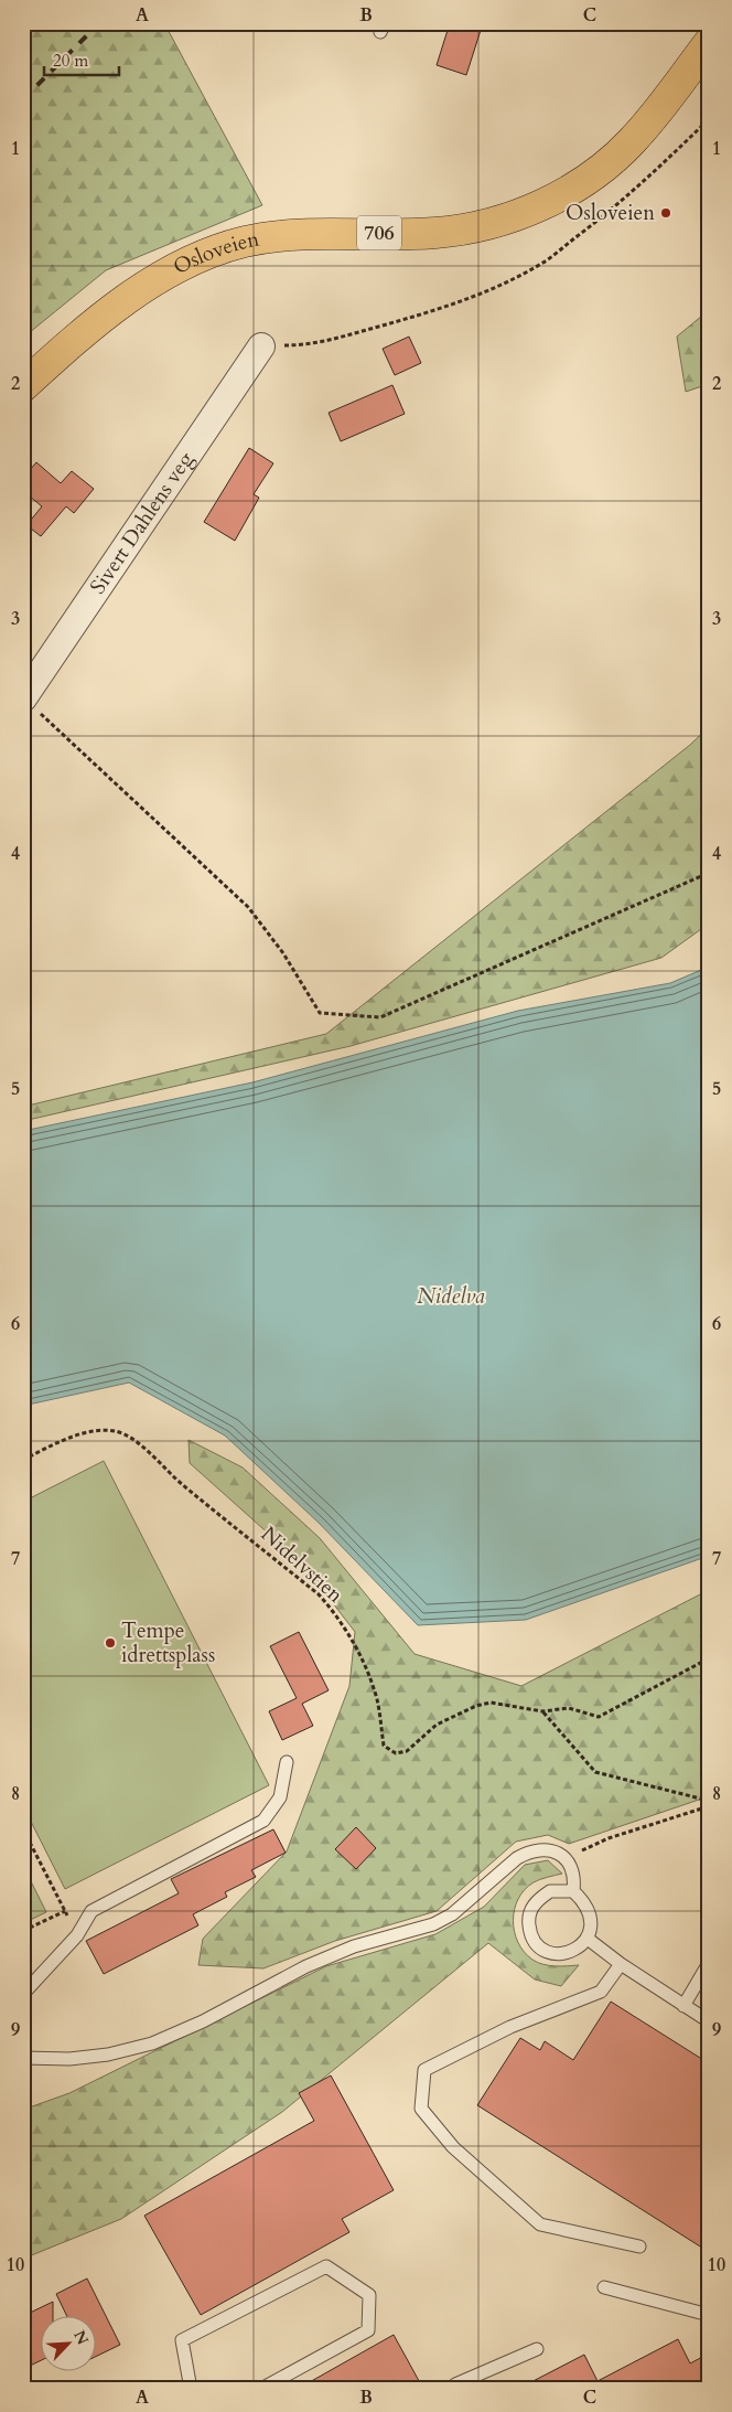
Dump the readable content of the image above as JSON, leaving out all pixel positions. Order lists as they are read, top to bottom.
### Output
{
  "streets": {
    "highway": ["706", "Osloveien"],
    "street": ["Sivert Dahlens veg"],
    "path": ["Nidelvstien"]
  },
  "water": ["Nidelva"],
  "places": ["Osloveien", "Tempe idrettsplass"],
  "scale_bar": "20 m",
  "north": "top right",
  "grid": {
    "columns": ["A", "B", "C"],
    "rows": [
      "1",
      "2",
      "3",
      "4",
      "5",
      "6",
      "7",
      "8",
      "9",
      "10"
    ]
  }
}
